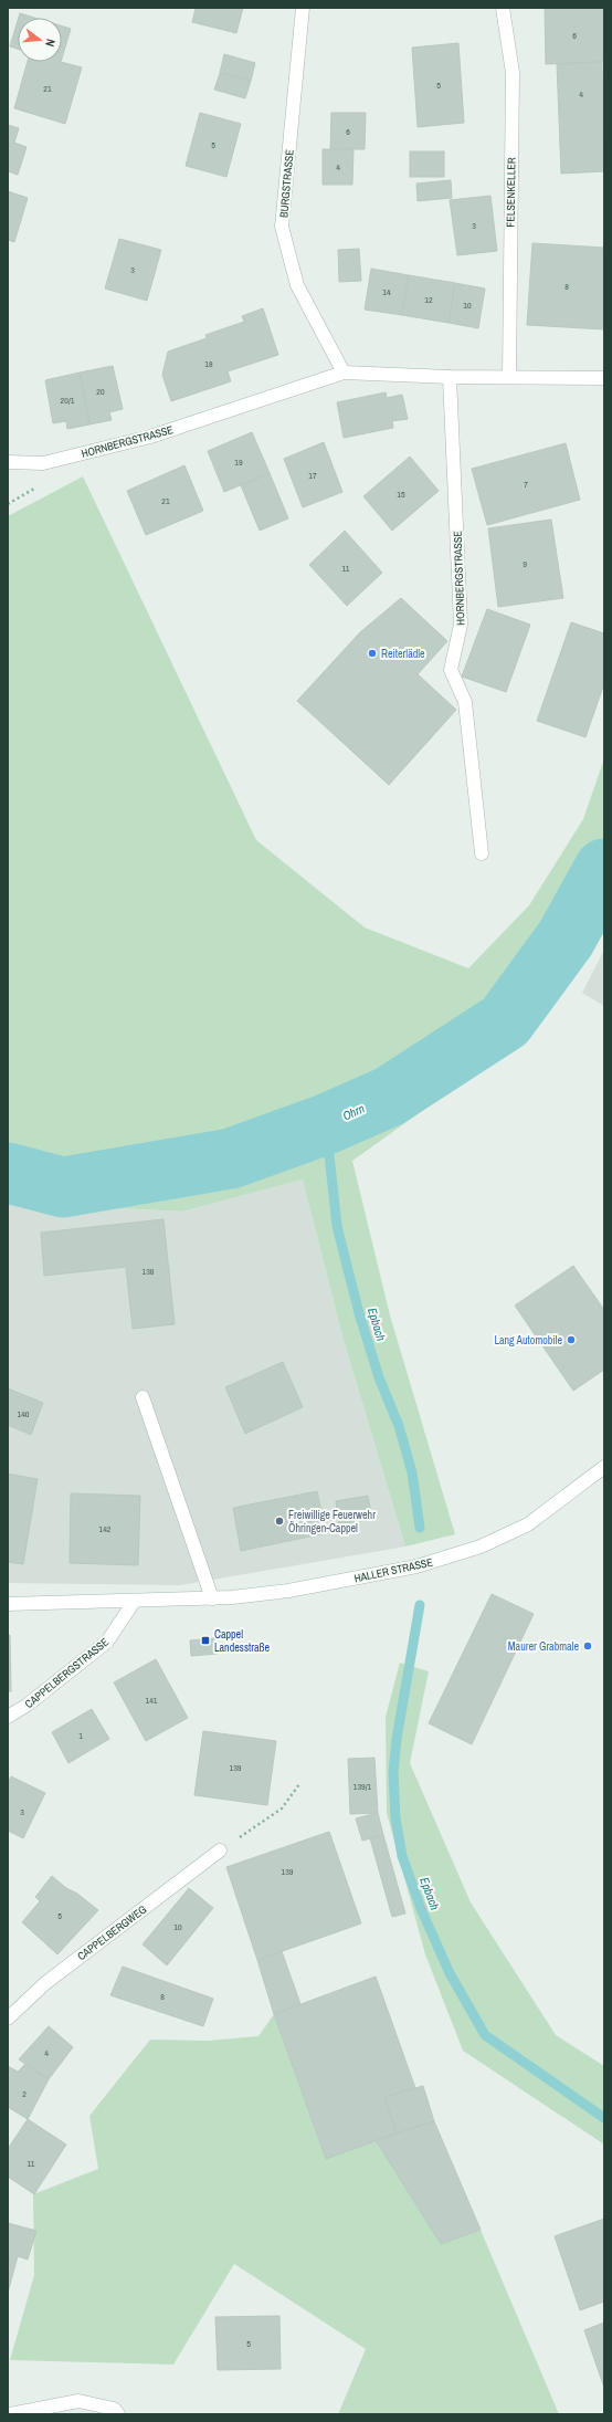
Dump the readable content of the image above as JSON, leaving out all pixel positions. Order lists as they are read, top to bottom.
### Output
{
  "streets": {
    "street": [
      "BURGSTRASSE",
      "FELSENKELLER",
      "HORNBERGSTRASSE",
      "HALLER STRASSE",
      "CAPPELBERGSTRASSE",
      "CAPPELBERGWEG"
    ]
  },
  "crossings": [
    ["BURGSTRASSE", "HORNBERGSTRASSE"],
    ["FELSENKELLER", "HORNBERGSTRASSE"],
    ["HALLER STRASSE", "CAPPELBERGSTRASSE"]
  ],
  "water": ["Ohrn", "Epbach"],
  "places": {
    "other": [
      "Reiterlädle",
      "Lang Automobile",
      "Freiwillige Feuerwehr Öhringen-Cappel",
      "Maurer Grabmale"
    ],
    "transit": ["Cappel Landesstraße"]
  },
  "house_numbers": [
    "6",
    "5",
    "21",
    "4",
    "6",
    "5",
    "4",
    "3",
    "3",
    "8",
    "14",
    "12",
    "10",
    "18",
    "20",
    "20/1",
    "19",
    "17",
    "7",
    "15",
    "21",
    "9",
    "11",
    "138",
    "140",
    "142",
    "141",
    "1",
    "139",
    "139/1",
    "3",
    "139",
    "5",
    "10",
    "8",
    "4",
    "2",
    "11",
    "5"
  ],
  "north": "right"
}
